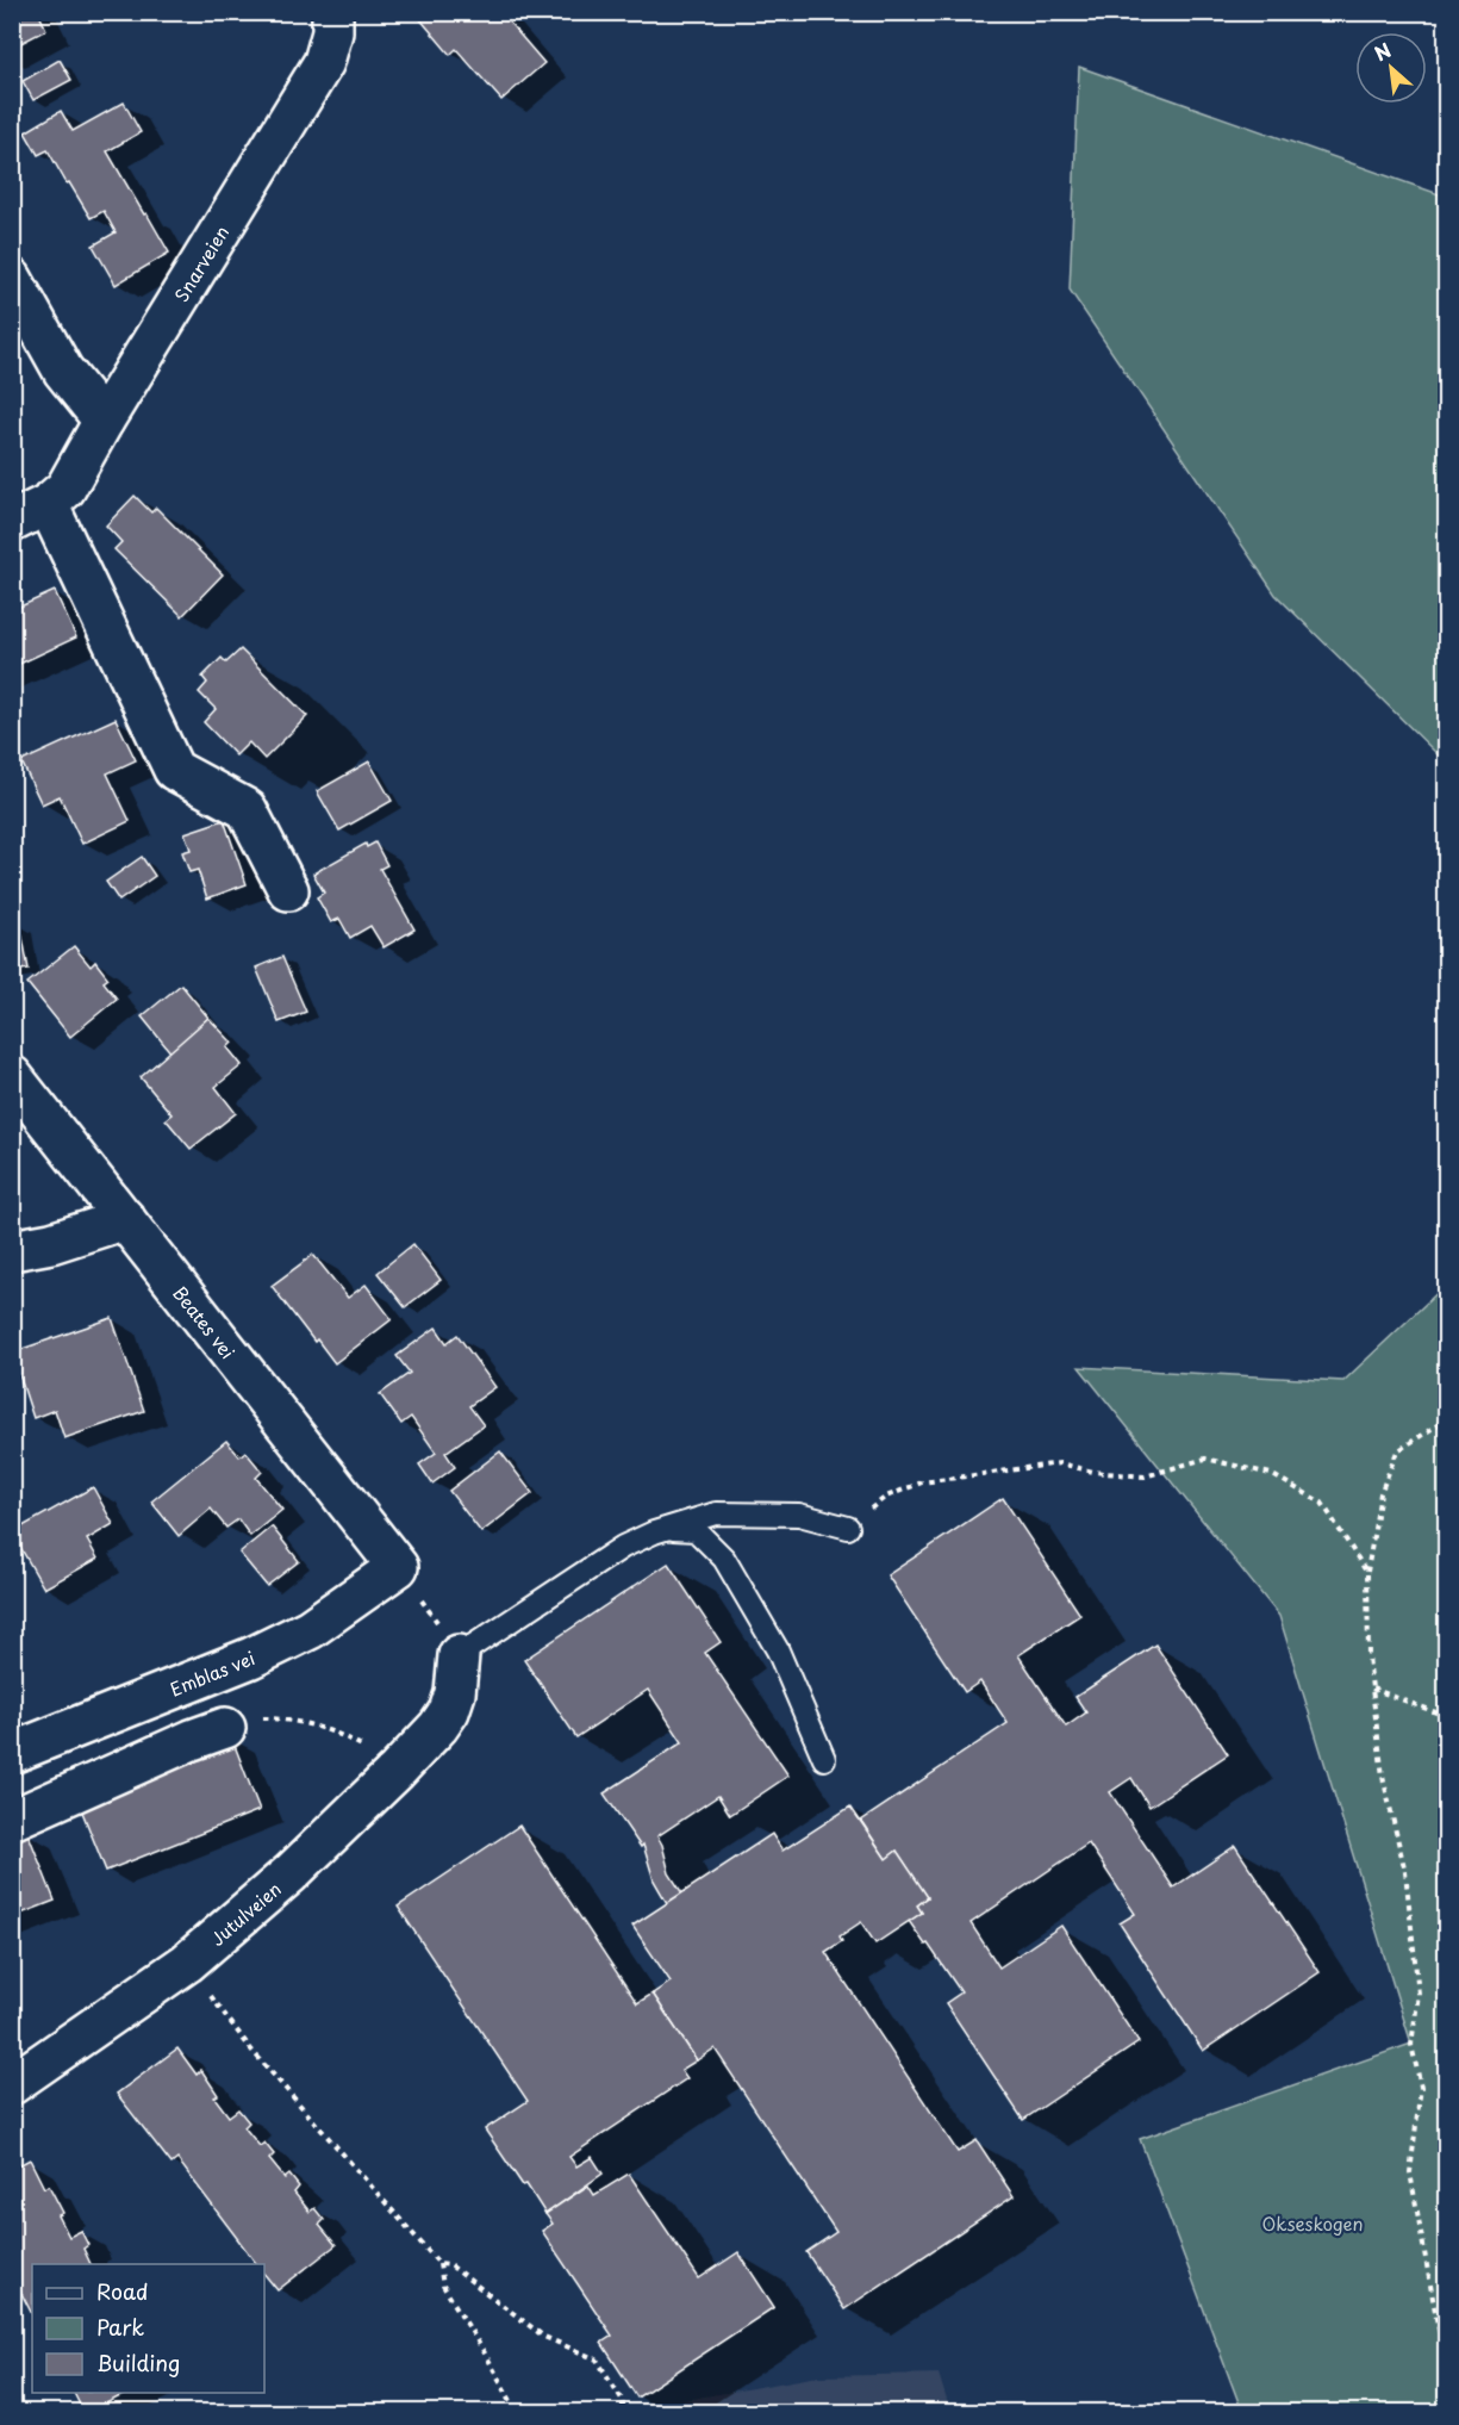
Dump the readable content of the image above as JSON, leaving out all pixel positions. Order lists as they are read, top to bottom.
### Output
{
  "streets": {
    "street": [
      "Snarveien",
      "Beates vei",
      "Emblas vei",
      "Jutulveien"
    ]
  },
  "crossings": [
    ["Beates vei", "Emblas vei"]
  ],
  "parks": ["Okseskogen"],
  "legend": ["Road", "Park", "Building"],
  "north": "top left"
}
